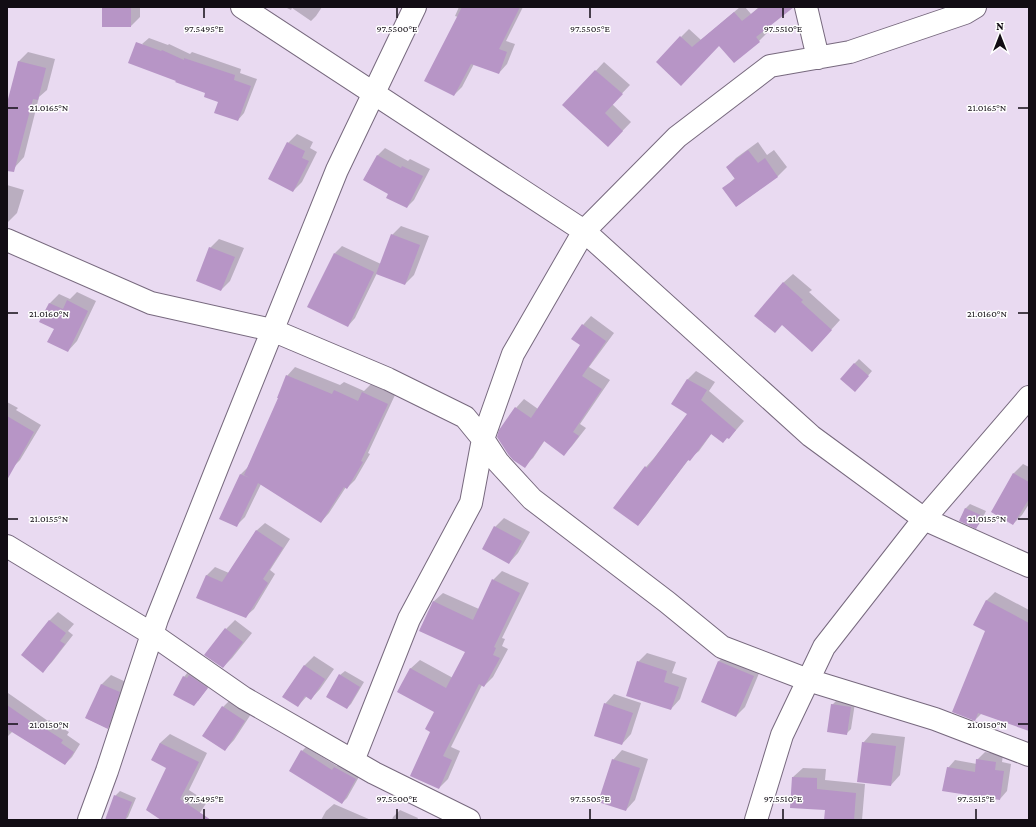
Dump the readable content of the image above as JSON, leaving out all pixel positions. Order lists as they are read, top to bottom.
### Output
{
  "north": "top",
  "coordinates": [
    "97.5495°E",
    "97.5500°E",
    "97.5505°E",
    "97.5510°E",
    "21.0165°N",
    "21.0160°N",
    "21.0155°N",
    "21.0150°N",
    "97.5515°E"
  ]
}
